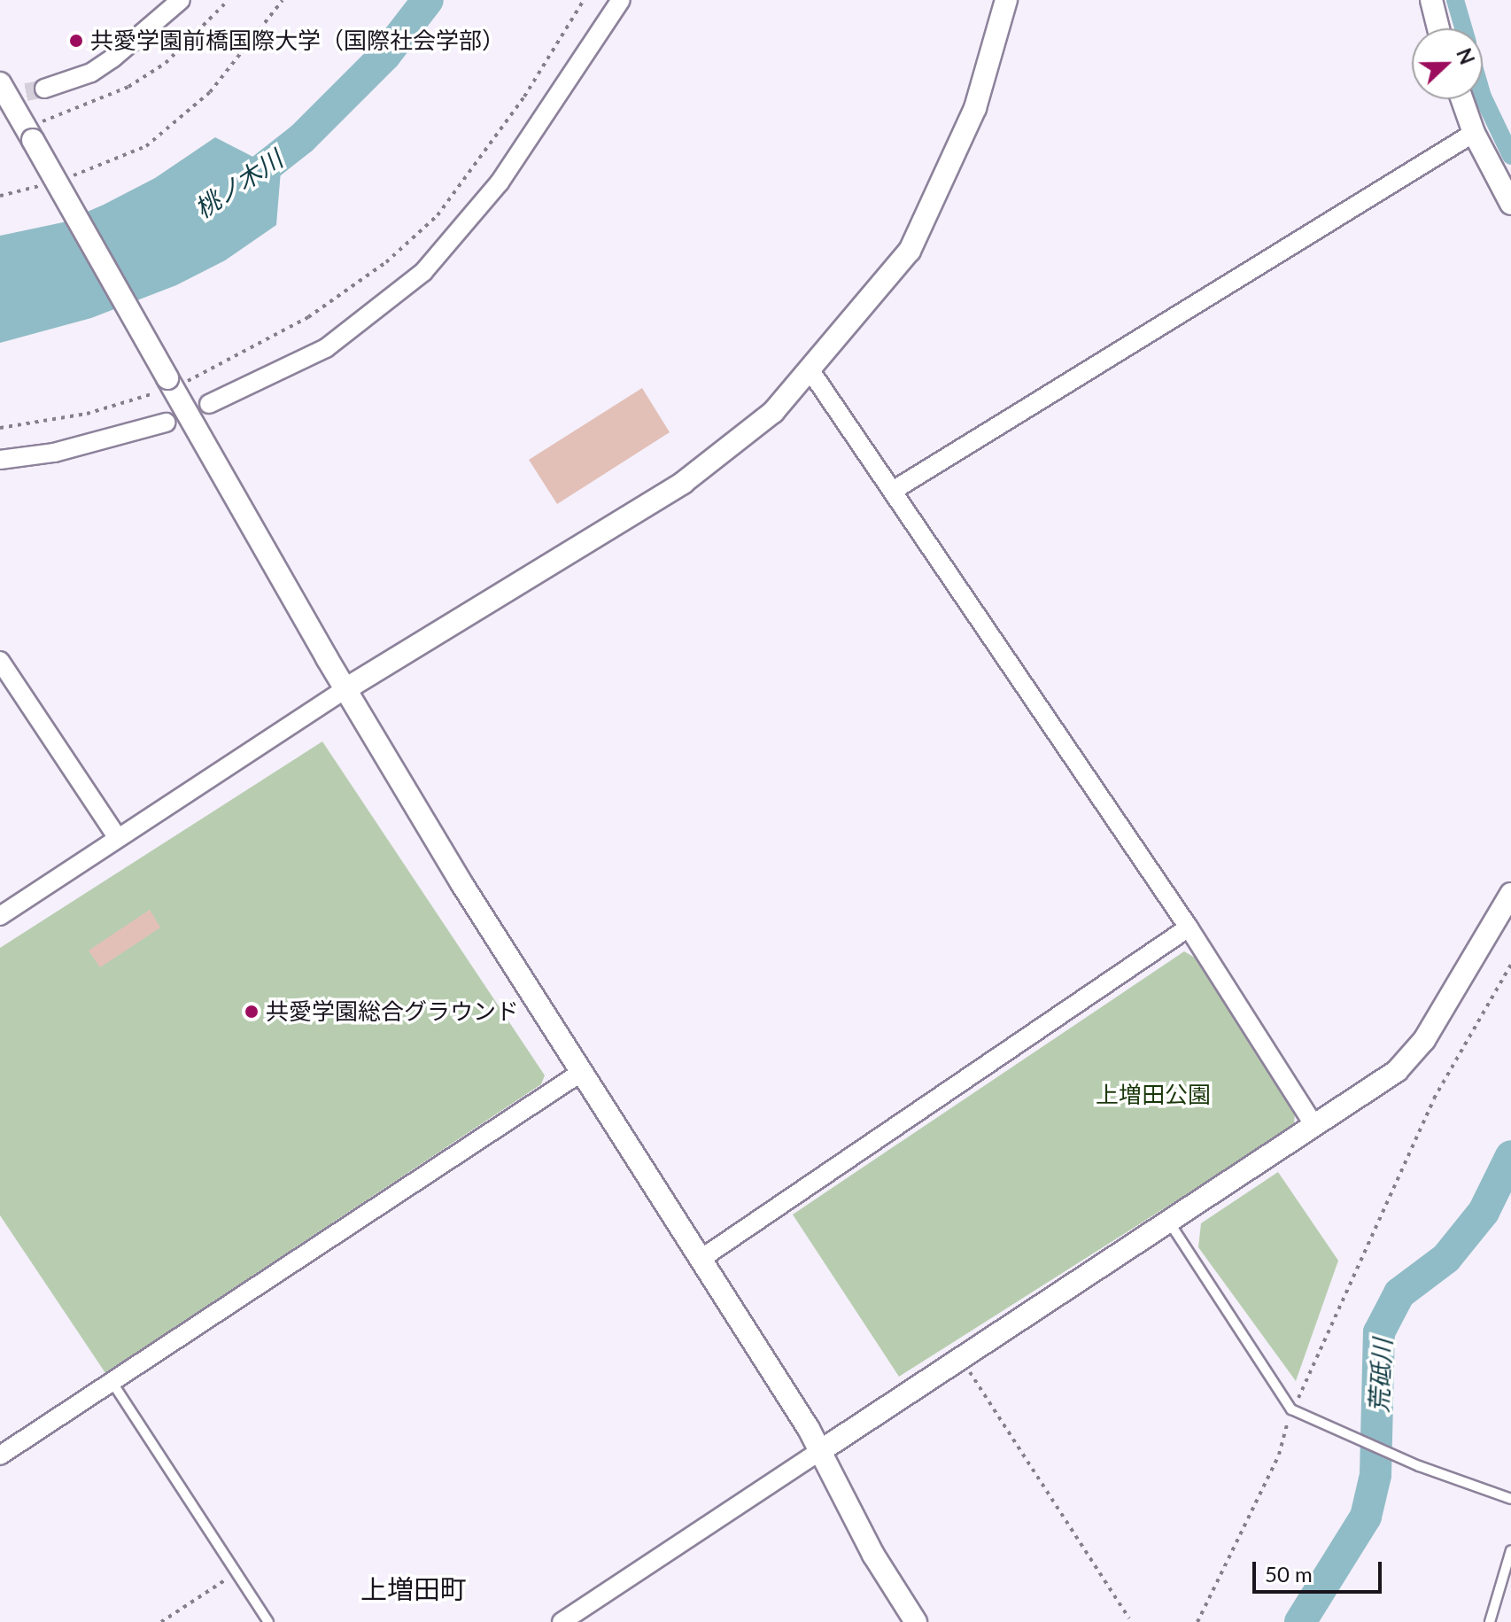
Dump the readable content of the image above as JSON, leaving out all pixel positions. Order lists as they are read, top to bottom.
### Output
{
  "districts": ["上増田町"],
  "water": ["桃ノ木川", "荒砥川"],
  "parks": ["上増田公園"],
  "places": ["共愛学園前橋国際大学（国際社会学部）", "共愛学園総合グラウンド"],
  "scale_bar": "50 m",
  "north": "right"
}
